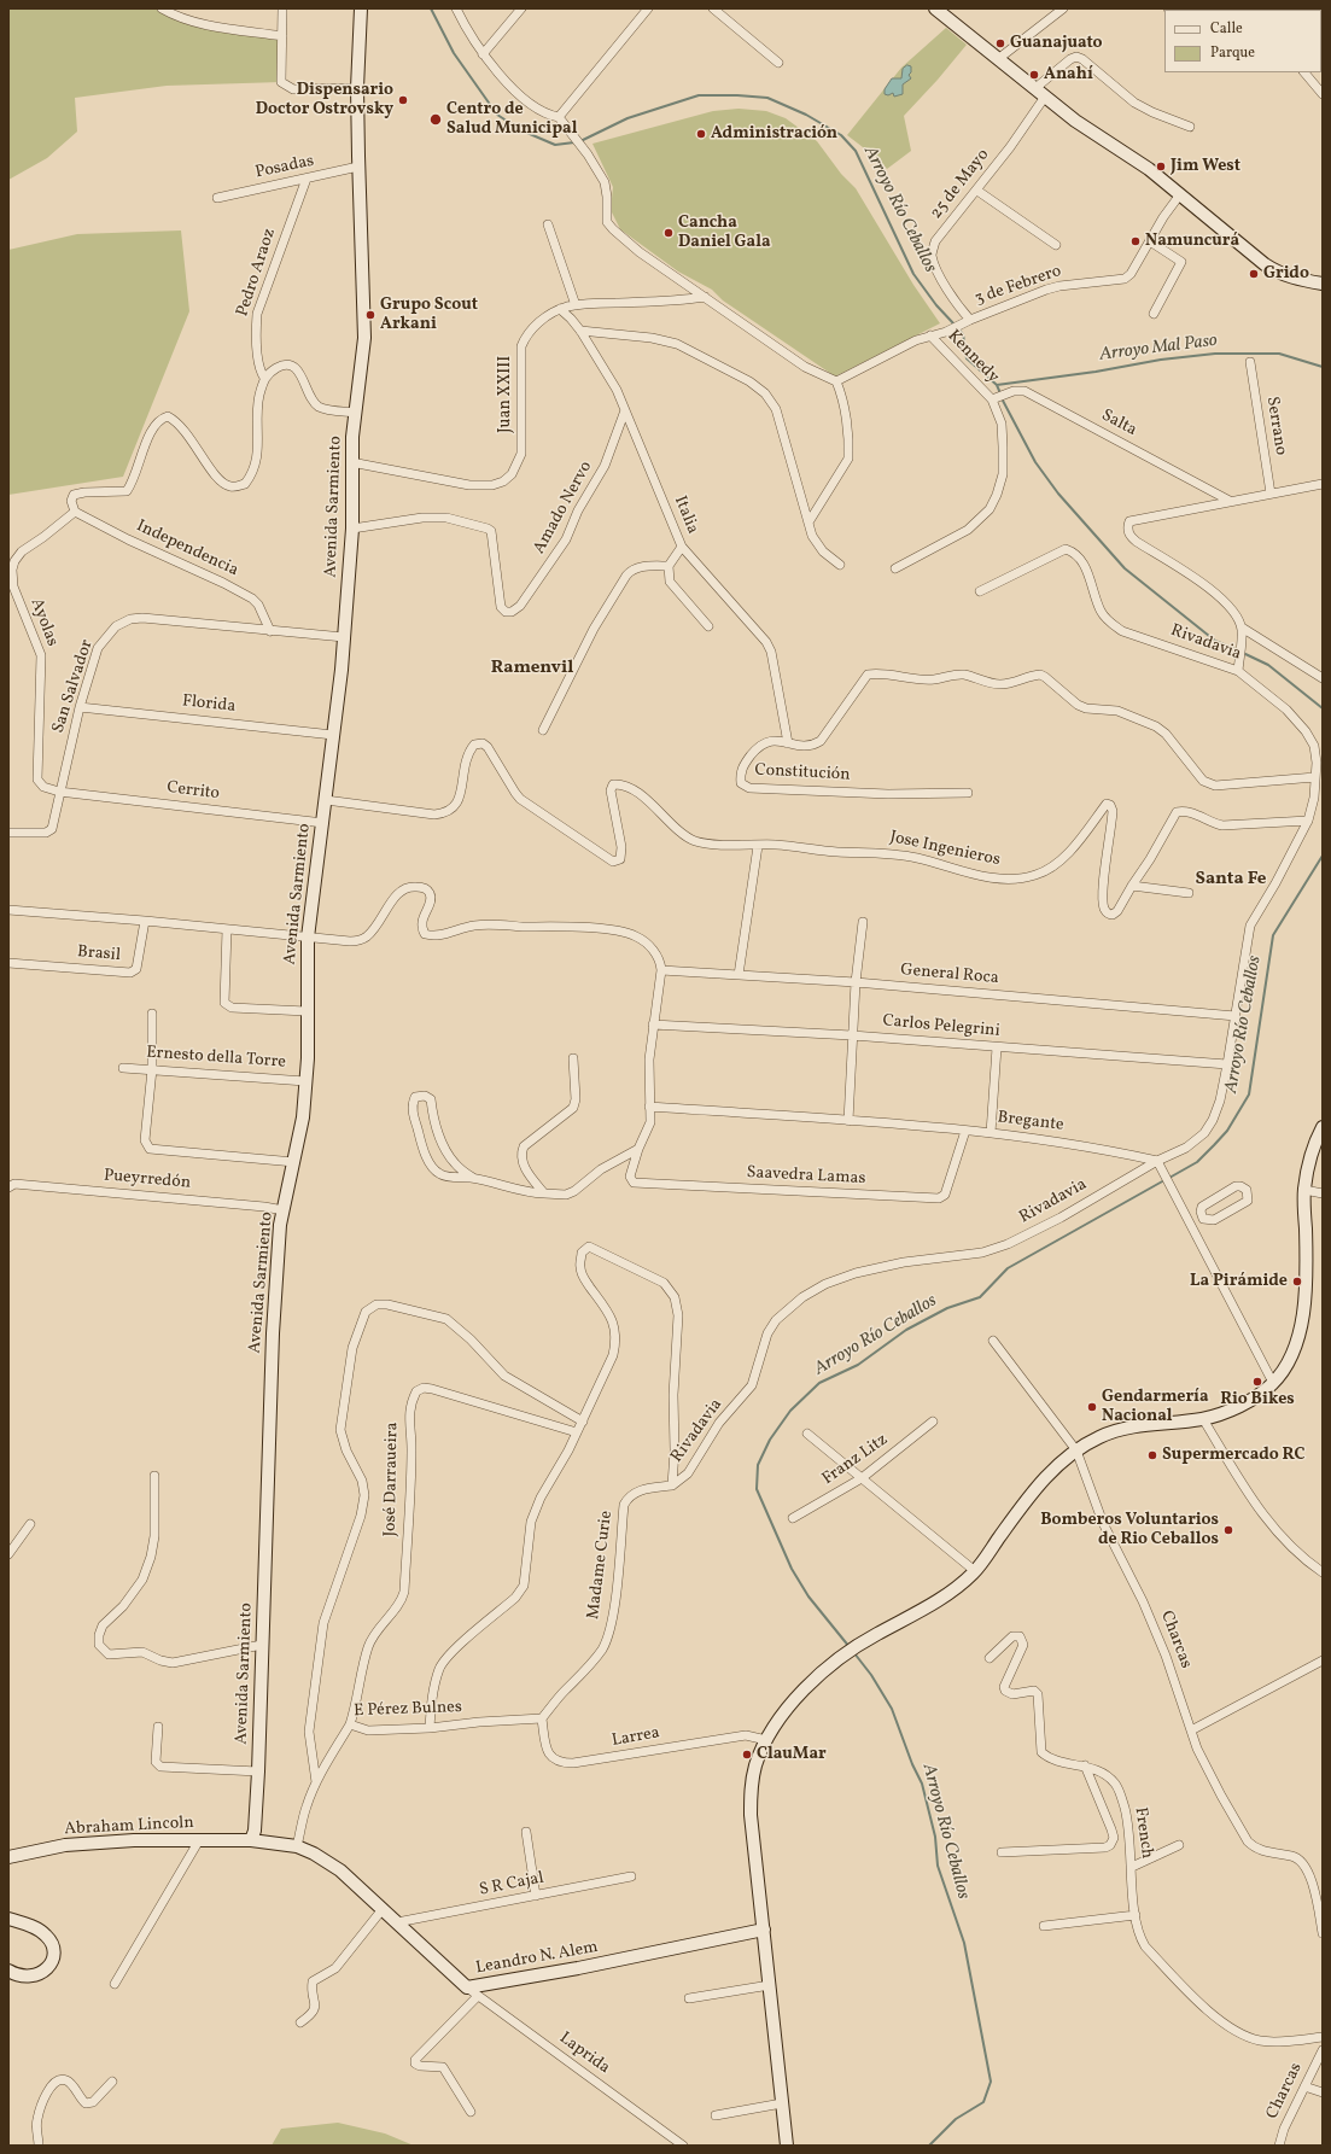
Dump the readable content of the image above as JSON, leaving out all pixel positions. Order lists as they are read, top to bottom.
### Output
{
  "streets": {
    "street": [
      "Posadas",
      "25 de Mayo",
      "Pedro Araoz",
      "3 de Febrero",
      "Kennedy",
      "Juan XXIII",
      "Salta",
      "Serrano",
      "Avenida Sarmiento",
      "Amado Nervo",
      "Italia",
      "Independencia",
      "Ayolas",
      "Rivadavia",
      "San Salvador",
      "Florida",
      "Constitución",
      "Cerrito",
      "Jose Ingenieros",
      "Brasil",
      "General Roca",
      "Carlos Pelegrini",
      "Ernesto della Torre",
      "Bregante",
      "Saavedra Lamas",
      "Pueyrredón",
      "Franz Litz",
      "José Darraueira",
      "Madame Curie",
      "Charcas",
      "E Pérez Bulnes",
      "Larrea",
      "Abraham Lincoln",
      "French",
      "S R Cajal",
      "Leandro N. Alem",
      "Laprida"
    ]
  },
  "crossings": [
    ["Posadas", "Pedro Araoz"],
    ["Posadas", "Avenida Sarmiento"],
    ["25 de Mayo", "3 de Febrero"],
    ["3 de Febrero", "Kennedy"],
    ["Kennedy", "Salta"],
    ["Juan XXIII", "Avenida Sarmiento"],
    ["Juan XXIII", "Italia"],
    ["Avenida Sarmiento", "Amado Nervo"],
    ["Avenida Sarmiento", "San Salvador"],
    ["Avenida Sarmiento", "Florida"],
    ["Avenida Sarmiento", "Cerrito"],
    ["Avenida Sarmiento", "Jose Ingenieros"],
    ["Avenida Sarmiento", "Ernesto della Torre"],
    ["Avenida Sarmiento", "Pueyrredón"],
    ["Avenida Sarmiento", "Abraham Lincoln"],
    ["Avenida Sarmiento", "Leandro N. Alem"],
    ["Amado Nervo", "Italia"],
    ["Independencia", "Ayolas"],
    ["Independencia", "San Salvador"],
    ["Ayolas", "San Salvador"],
    ["Ayolas", "Cerrito"],
    ["Rivadavia", "Constitución"],
    ["Rivadavia", "Jose Ingenieros"],
    ["Rivadavia", "General Roca"],
    ["Rivadavia", "Carlos Pelegrini"],
    ["Rivadavia", "Bregante"],
    ["Rivadavia", "José Darraueira"],
    ["Rivadavia", "Madame Curie"],
    ["Rivadavia", "E Pérez Bulnes"],
    ["San Salvador", "Florida"],
    ["San Salvador", "Cerrito"],
    ["Bregante", "Saavedra Lamas"],
    ["José Darraueira", "E Pérez Bulnes"],
    ["Madame Curie", "E Pérez Bulnes"],
    ["Madame Curie", "Larrea"],
    ["E Pérez Bulnes", "Larrea"],
    ["E Pérez Bulnes", "Leandro N. Alem"],
    ["Abraham Lincoln", "Leandro N. Alem"],
    ["S R Cajal", "Leandro N. Alem"],
    ["Leandro N. Alem", "Laprida"]
  ],
  "districts": ["Ramenvil", "Santa Fe"],
  "water": ["Arroyo Río Ceballos", "Arroyo Mal Paso"],
  "places": [
    "Guanajuato",
    "Anahí",
    "Dispensario Doctor Ostrovsky",
    "Centro de Salud Municipal",
    "Administración",
    "Jim West",
    "Cancha Daniel Gala",
    "Namuncurá",
    "Grido",
    "Grupo Scout Arkani",
    "La Pirámide",
    "Rio Bikes",
    "Gendarmería Nacional",
    "Supermercado RC",
    "Bomberos Voluntarios de Rio Ceballos",
    "ClauMar"
  ],
  "legend": ["Calle", "Parque"]
}
